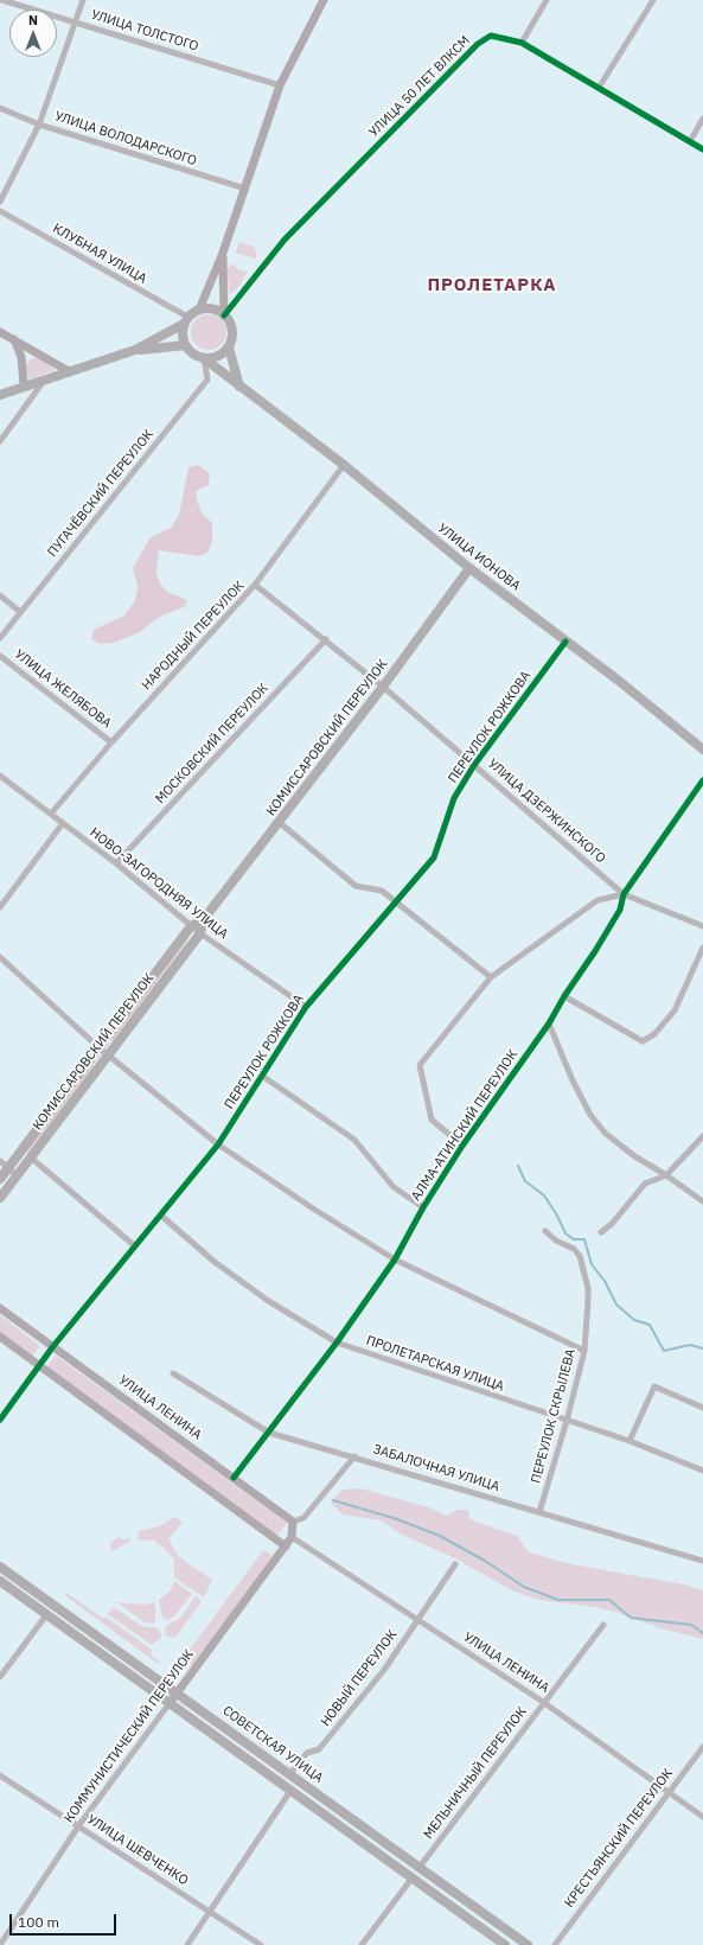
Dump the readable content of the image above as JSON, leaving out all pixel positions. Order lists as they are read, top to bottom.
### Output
{
  "streets": {
    "main road": [
      "УЛИЦА ИОНОВА",
      "КОМИССАРОВСКИЙ ПЕРЕУЛОК",
      "УЛИЦА ЛЕНИНА",
      "КОММУНИСТИЧЕСКИЙ ПЕРЕУЛОК",
      "СОВЕТСКАЯ УЛИЦА"
    ],
    "street": [
      "УЛИЦА ТОЛСТОГО",
      "УЛИЦА 50 ЛЕТ ВЛКСМ",
      "УЛИЦА ВОЛОДАРСКОГО",
      "КЛУБНАЯ УЛИЦА",
      "ПУГАЧЁВСКИЙ ПЕРЕУЛОК",
      "НАРОДНЫЙ ПЕРЕУЛОК",
      "УЛИЦА ЖЕЛЯБОВА",
      "ПЕРЕУЛОК РОЖКОВА",
      "МОСКОВСКИЙ ПЕРЕУЛОК",
      "УЛИЦА ДЗЕРЖИНСКОГО",
      "НОВО-ЗАГОРОДНЯЯ УЛИЦА",
      "АЛМА-АТИНСКИЙ ПЕРЕУЛОК",
      "ПРОЛЕТАРСКАЯ УЛИЦА",
      "ПЕРЕУЛОК СКРЫЛЕВА",
      "ЗАБАЛОЧНАЯ УЛИЦА",
      "НОВЫЙ ПЕРЕУЛОК",
      "МЕЛЬНИЧНЫЙ ПЕРЕУЛОК",
      "КРЕСТЬЯНСКИЙ ПЕРЕУЛОК",
      "УЛИЦА ШЕВЧЕНКО"
    ]
  },
  "crossings": [
    ["УЛИЦА 50 ЛЕТ ВЛКСМ", "КЛУБНАЯ УЛИЦА"],
    ["УЛИЦА 50 ЛЕТ ВЛКСМ", "ПУГАЧЁВСКИЙ ПЕРЕУЛОК"],
    ["УЛИЦА 50 ЛЕТ ВЛКСМ", "УЛИЦА ИОНОВА"],
    ["КЛУБНАЯ УЛИЦА", "ПУГАЧЁВСКИЙ ПЕРЕУЛОК"],
    ["КЛУБНАЯ УЛИЦА", "УЛИЦА ИОНОВА"],
    ["ПУГАЧЁВСКИЙ ПЕРЕУЛОК", "УЛИЦА ИОНОВА"],
    ["УЛИЦА ИОНОВА", "НАРОДНЫЙ ПЕРЕУЛОК"],
    ["УЛИЦА ИОНОВА", "ПЕРЕУЛОК РОЖКОВА"],
    ["УЛИЦА ИОНОВА", "КОМИССАРОВСКИЙ ПЕРЕУЛОК"],
    ["НАРОДНЫЙ ПЕРЕУЛОК", "УЛИЦА ЖЕЛЯБОВА"],
    ["НАРОДНЫЙ ПЕРЕУЛОК", "УЛИЦА ДЗЕРЖИНСКОГО"],
    ["НАРОДНЫЙ ПЕРЕУЛОК", "НОВО-ЗАГОРОДНЯЯ УЛИЦА"],
    ["ПЕРЕУЛОК РОЖКОВА", "УЛИЦА ДЗЕРЖИНСКОГО"],
    ["ПЕРЕУЛОК РОЖКОВА", "НОВО-ЗАГОРОДНЯЯ УЛИЦА"],
    ["ПЕРЕУЛОК РОЖКОВА", "ПРОЛЕТАРСКАЯ УЛИЦА"],
    ["ПЕРЕУЛОК РОЖКОВА", "УЛИЦА ЛЕНИНА"],
    ["КОМИССАРОВСКИЙ ПЕРЕУЛОК", "УЛИЦА ДЗЕРЖИНСКОГО"],
    ["КОМИССАРОВСКИЙ ПЕРЕУЛОК", "НОВО-ЗАГОРОДНЯЯ УЛИЦА"],
    ["МОСКОВСКИЙ ПЕРЕУЛОК", "УЛИЦА ДЗЕРЖИНСКОГО"],
    ["МОСКОВСКИЙ ПЕРЕУЛОК", "НОВО-ЗАГОРОДНЯЯ УЛИЦА"],
    ["УЛИЦА ДЗЕРЖИНСКОГО", "АЛМА-АТИНСКИЙ ПЕРЕУЛОК"],
    ["АЛМА-АТИНСКИЙ ПЕРЕУЛОК", "ПРОЛЕТАРСКАЯ УЛИЦА"],
    ["АЛМА-АТИНСКИЙ ПЕРЕУЛОК", "УЛИЦА ЛЕНИНА"],
    ["АЛМА-АТИНСКИЙ ПЕРЕУЛОК", "ЗАБАЛОЧНАЯ УЛИЦА"],
    ["ПРОЛЕТАРСКАЯ УЛИЦА", "ПЕРЕУЛОК СКРЫЛЕВА"],
    ["УЛИЦА ЛЕНИНА", "НОВЫЙ ПЕРЕУЛОК"],
    ["УЛИЦА ЛЕНИНА", "МЕЛЬНИЧНЫЙ ПЕРЕУЛОК"],
    ["УЛИЦА ЛЕНИНА", "КРЕСТЬЯНСКИЙ ПЕРЕУЛОК"],
    ["ПЕРЕУЛОК СКРЫЛЕВА", "ЗАБАЛОЧНАЯ УЛИЦА"],
    ["НОВЫЙ ПЕРЕУЛОК", "СОВЕТСКАЯ УЛИЦА"],
    ["КОММУНИСТИЧЕСКИЙ ПЕРЕУЛОК", "СОВЕТСКАЯ УЛИЦА"],
    ["КОММУНИСТИЧЕСКИЙ ПЕРЕУЛОК", "УЛИЦА ШЕВЧЕНКО"],
    ["СОВЕТСКАЯ УЛИЦА", "МЕЛЬНИЧНЫЙ ПЕРЕУЛОК"]
  ],
  "districts": ["ПРОЛЕТАРКА"],
  "scale_bar": "100 m",
  "north": "top"
}
